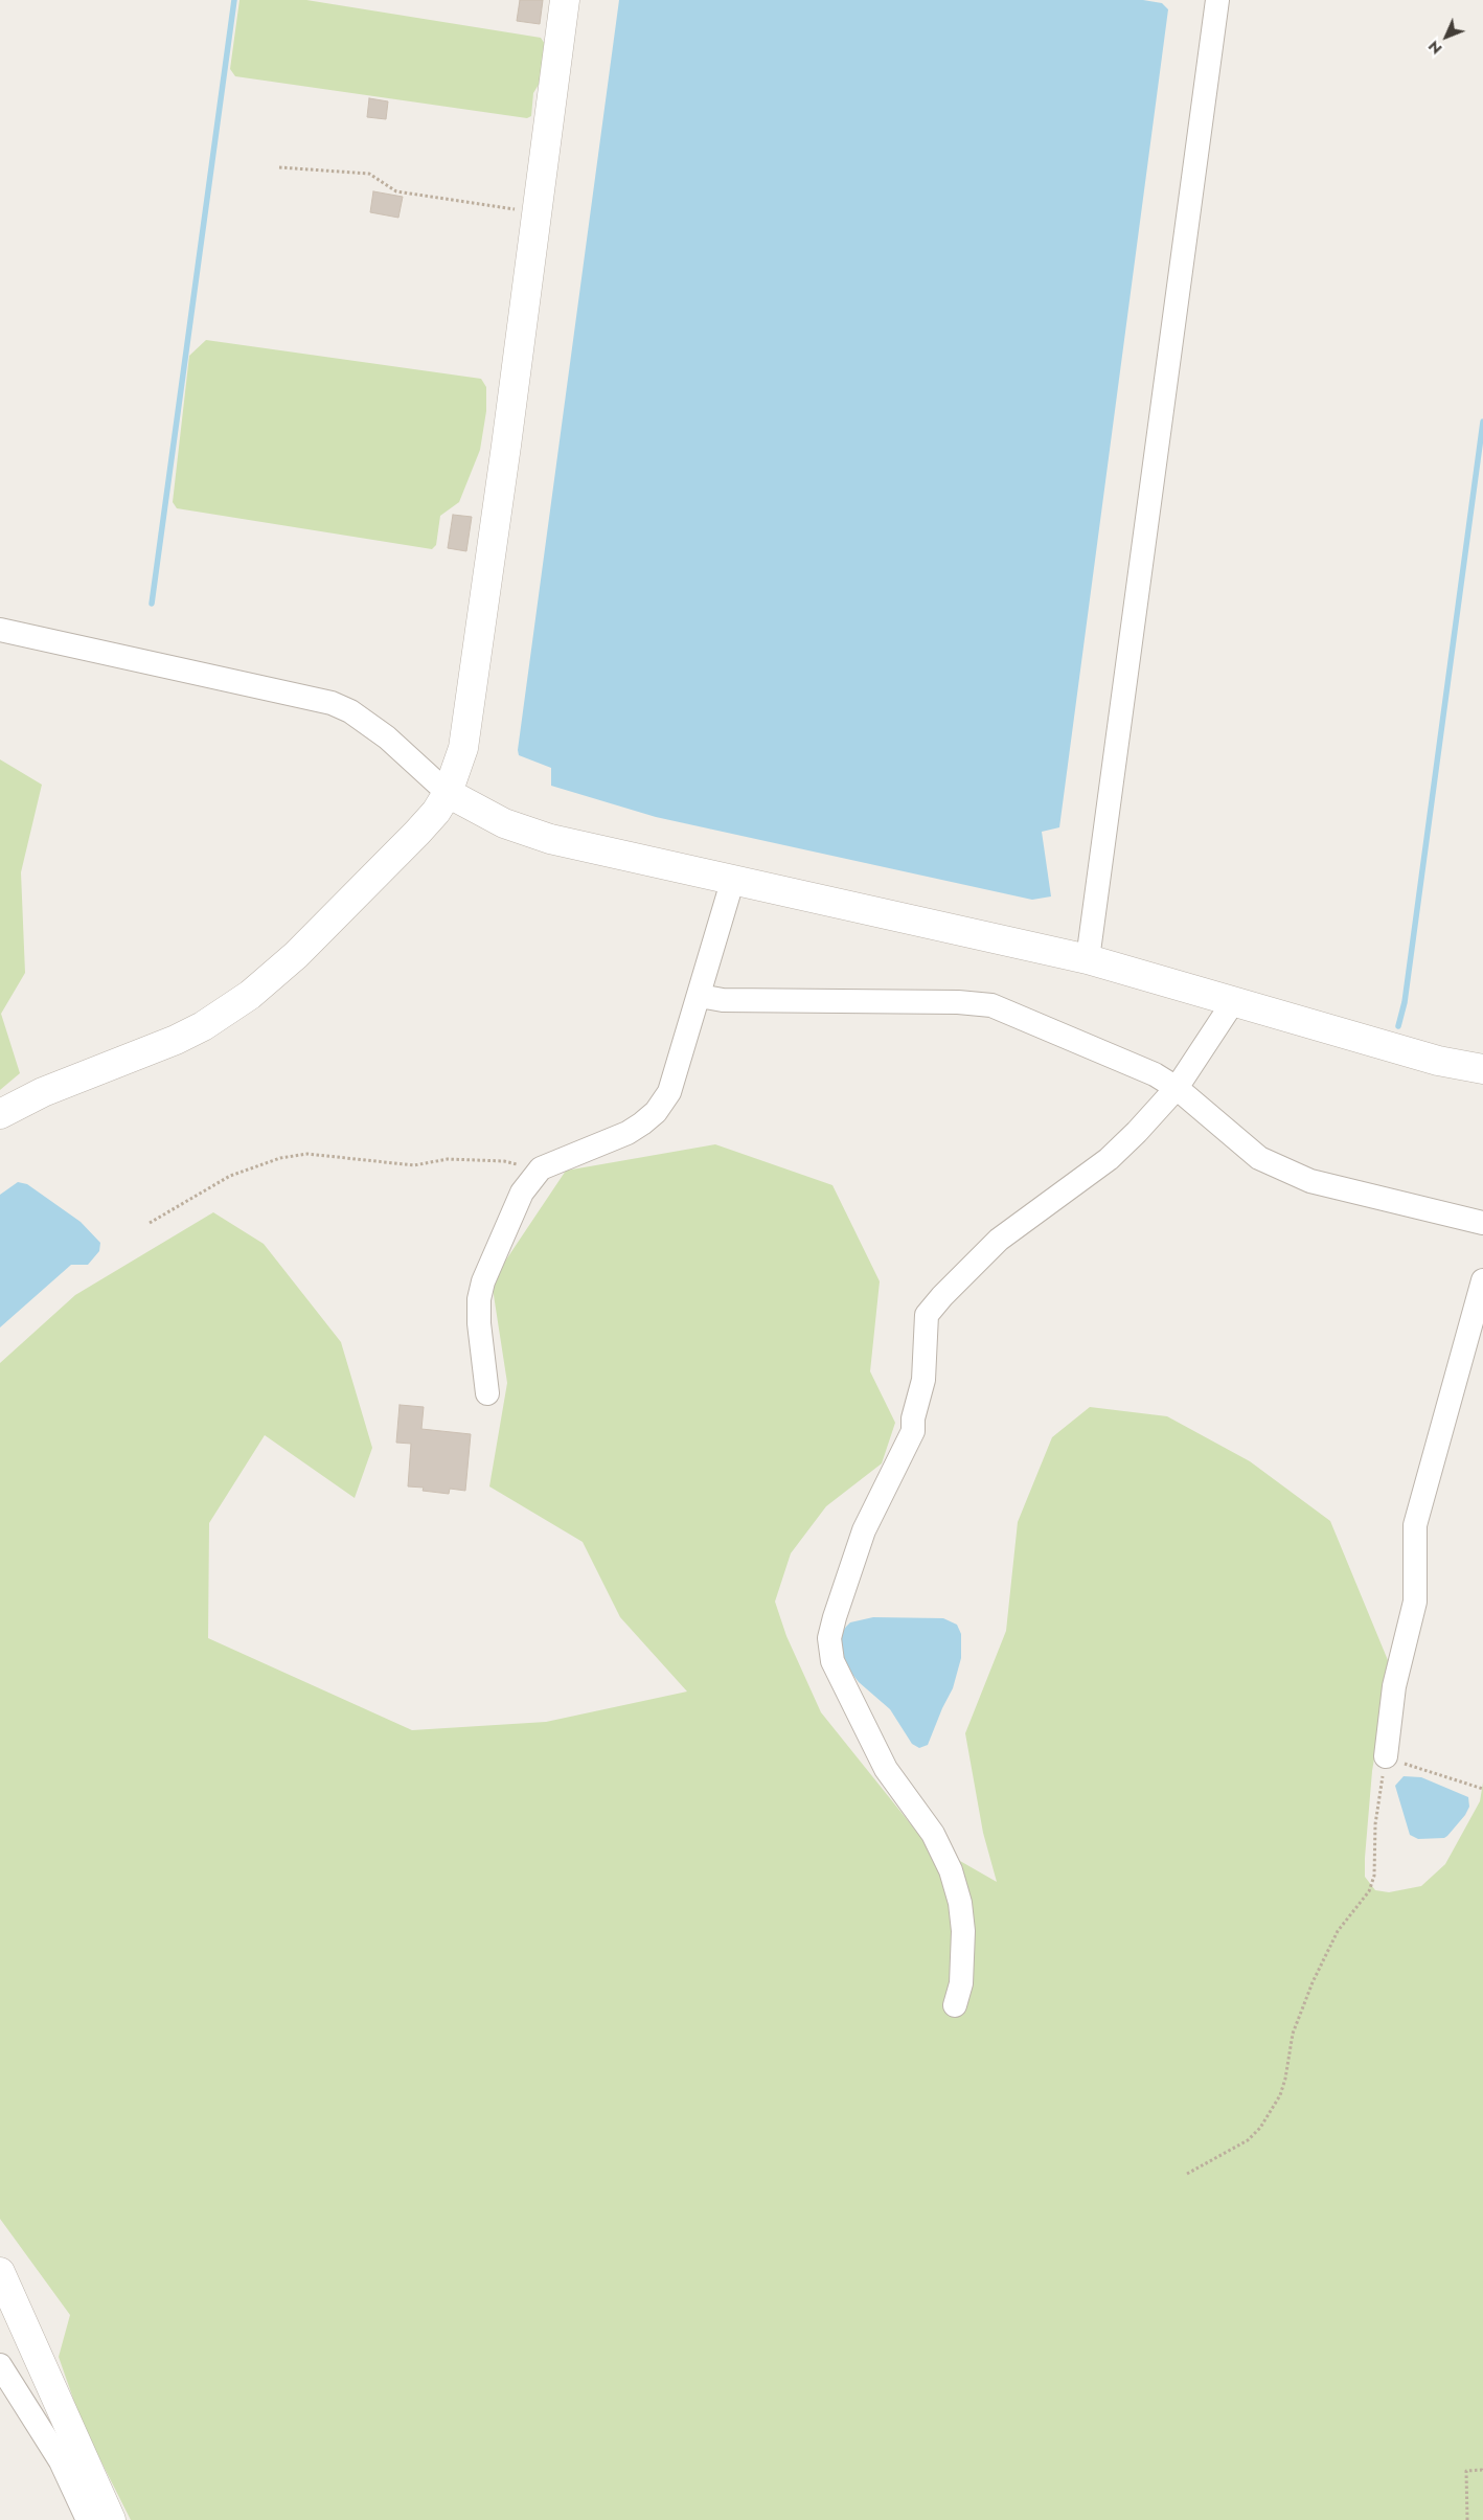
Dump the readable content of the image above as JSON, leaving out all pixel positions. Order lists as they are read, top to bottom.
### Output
{
  "north": "bottom left"
}
